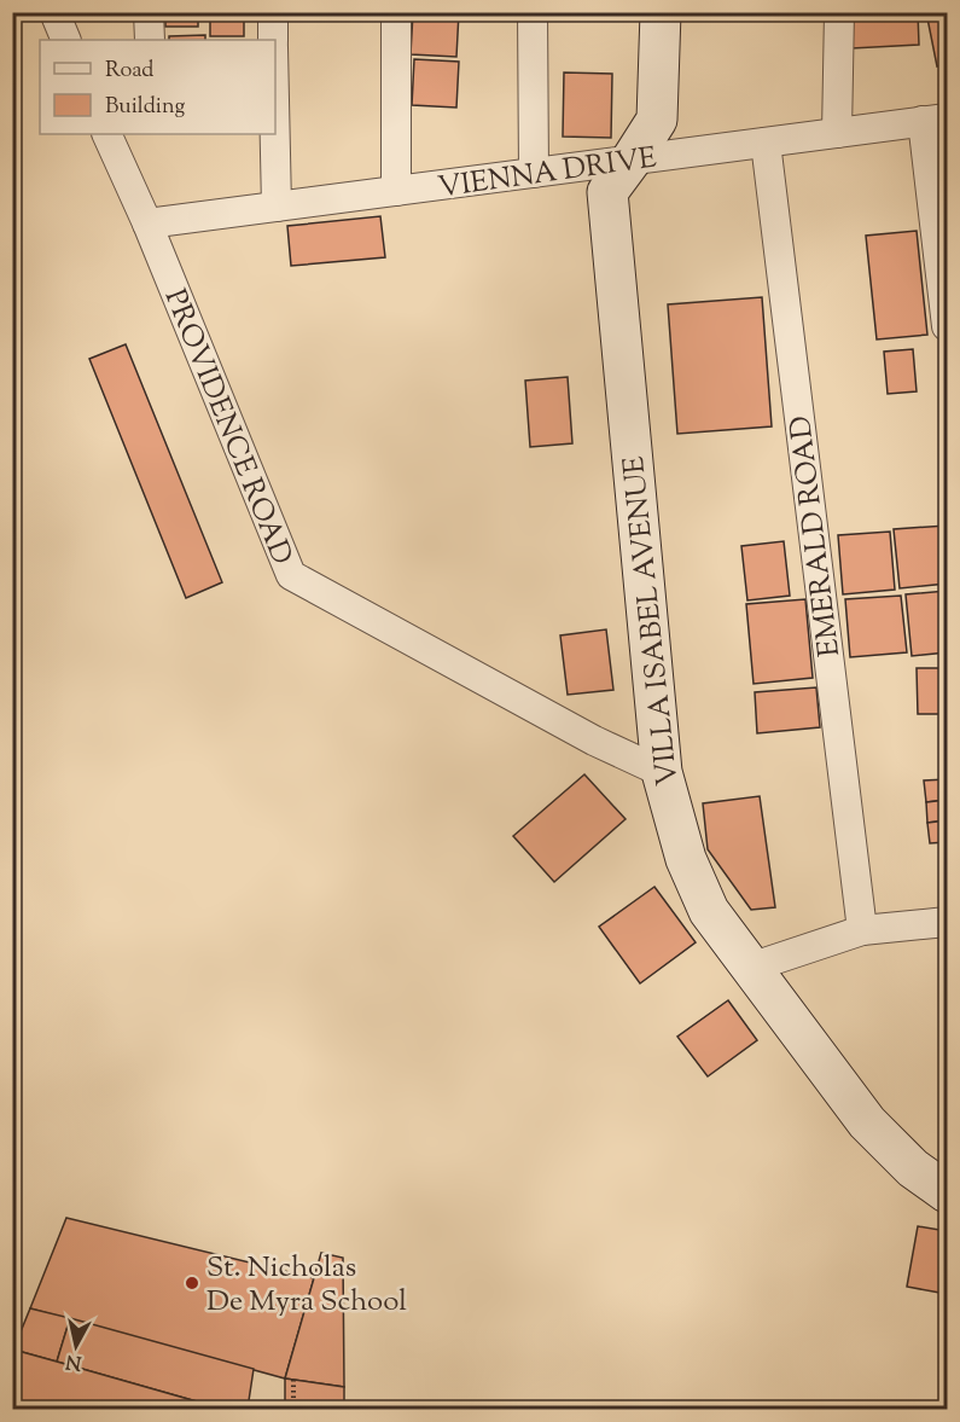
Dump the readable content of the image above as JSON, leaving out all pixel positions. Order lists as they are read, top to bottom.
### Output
{
  "streets": {
    "street": [
      "VIENNA DRIVE",
      "PROVIDENCE ROAD",
      "EMERALD ROAD",
      "VILLA ISABEL AVENUE"
    ]
  },
  "crossings": [
    ["VIENNA DRIVE", "PROVIDENCE ROAD"],
    ["VIENNA DRIVE", "EMERALD ROAD"],
    ["VIENNA DRIVE", "VILLA ISABEL AVENUE"],
    ["PROVIDENCE ROAD", "VILLA ISABEL AVENUE"]
  ],
  "places": ["St. Nicholas De Myra School"],
  "legend": ["Road", "Building"],
  "north": "bottom"
}
